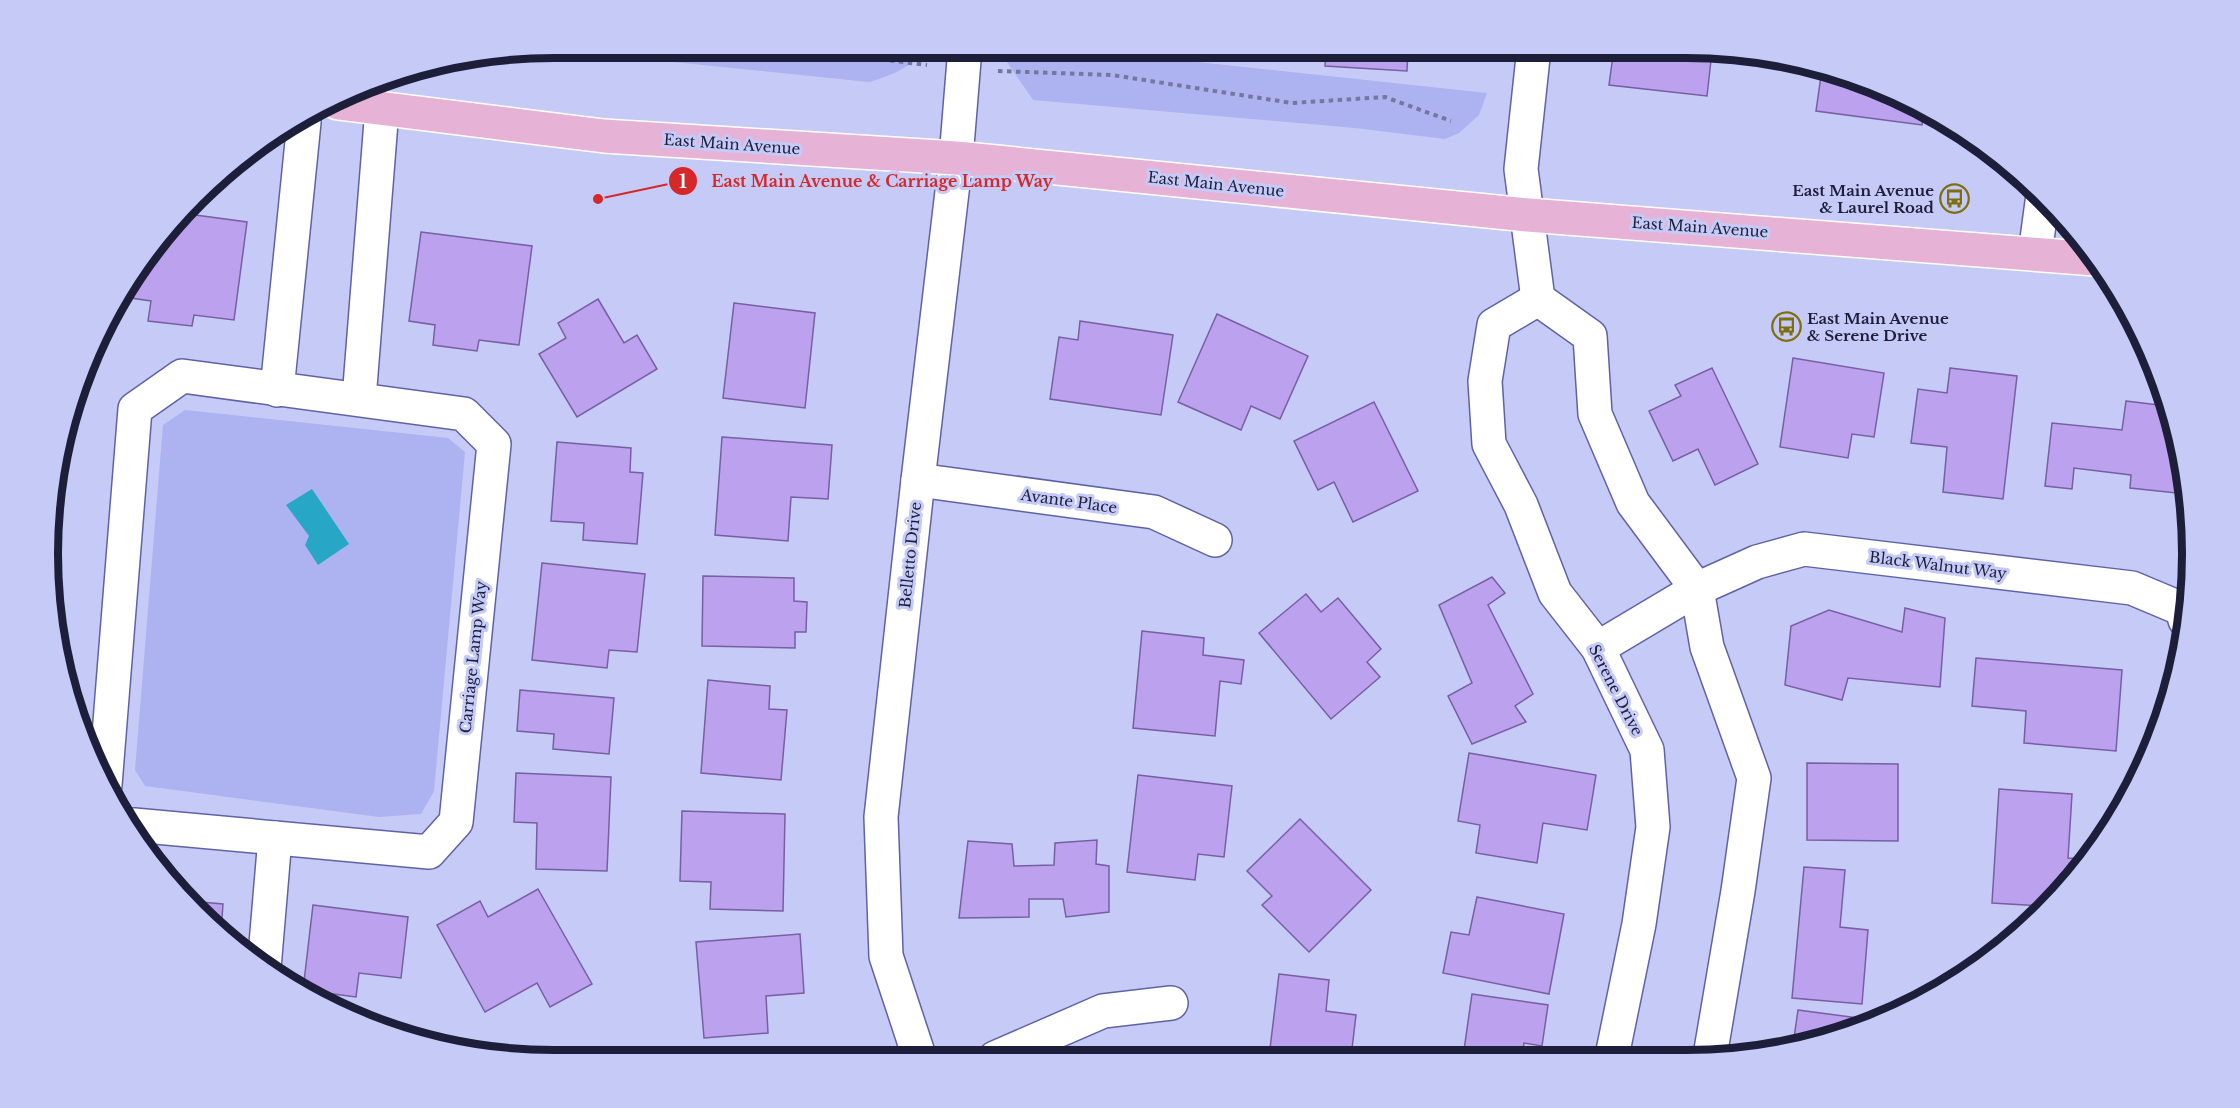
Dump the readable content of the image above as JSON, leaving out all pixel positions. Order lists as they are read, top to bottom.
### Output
{
  "streets": {
    "main road": ["East Main Avenue"],
    "street": [
      "Avante Place",
      "Belletto Drive",
      "Black Walnut Way",
      "Carriage Lamp Way",
      "Serene Drive"
    ]
  },
  "crossings": [
    ["East Main Avenue", "Belletto Drive"],
    ["Avante Place", "Belletto Drive"],
    ["Black Walnut Way", "Serene Drive"]
  ],
  "places": {
    "other": ["East Main Avenue & Carriage Lamp Way"],
    "bus stop": ["East Main Avenue & Laurel Road", "East Main Avenue & Serene Drive"]
  }
}
